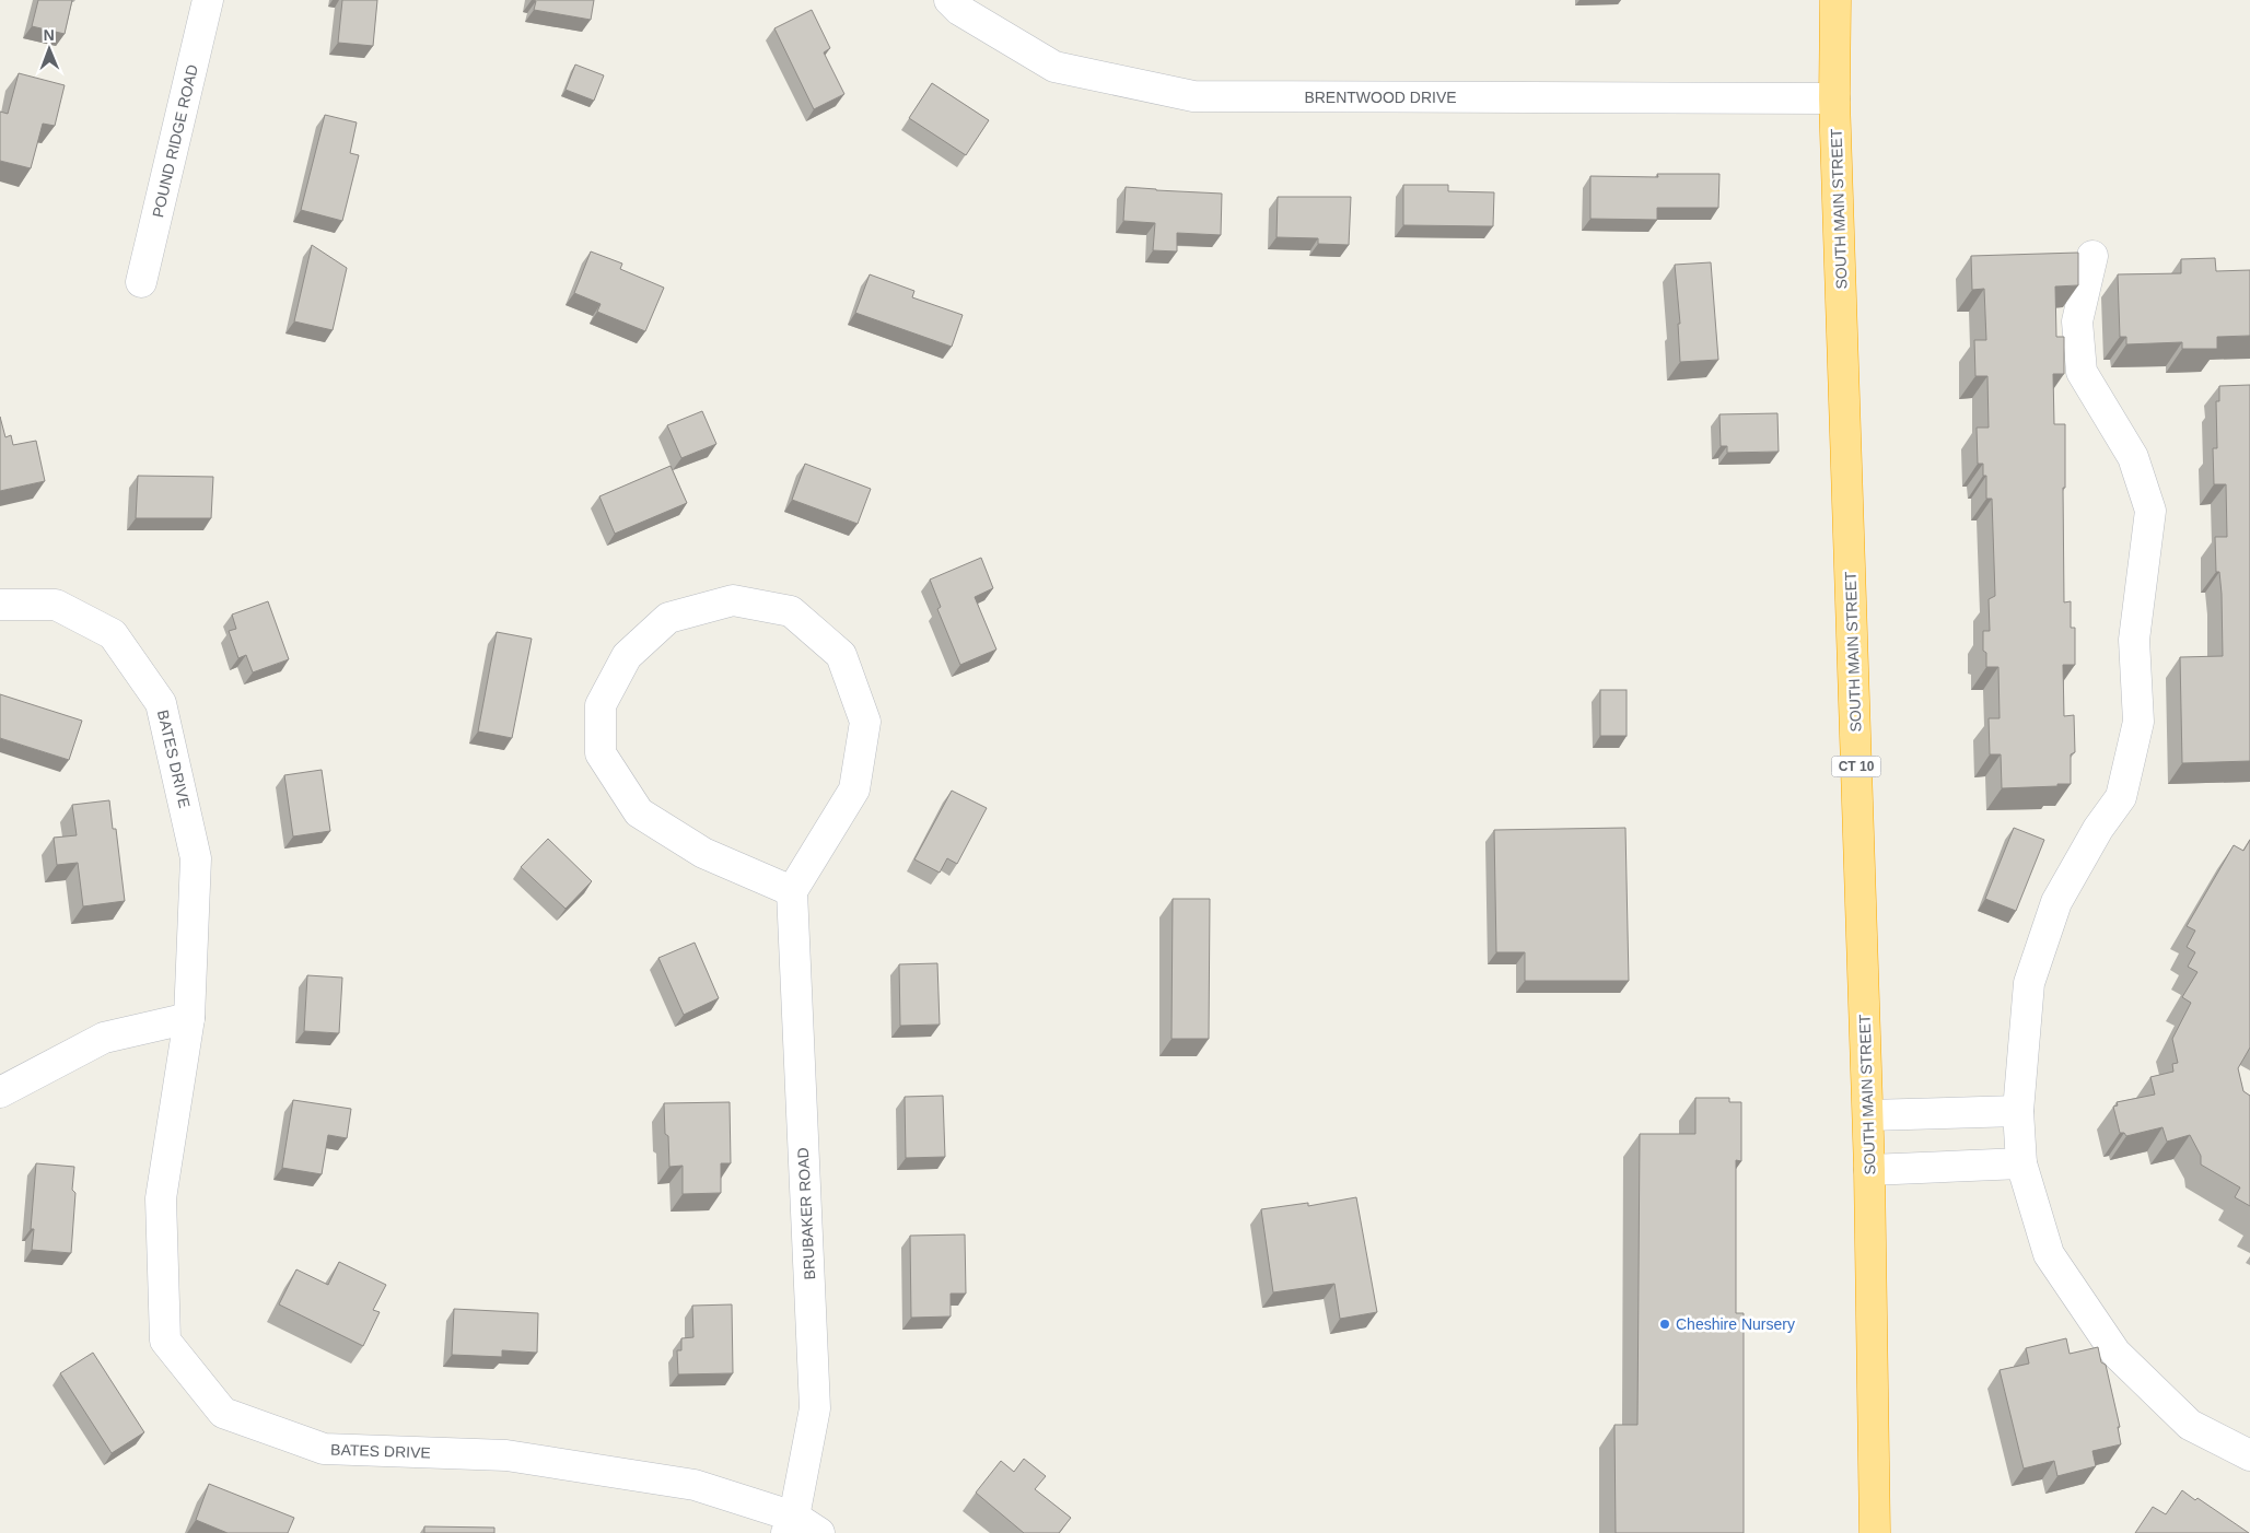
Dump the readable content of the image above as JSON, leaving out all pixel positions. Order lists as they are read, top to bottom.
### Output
{
  "streets": {
    "highway": ["SOUTH MAIN STREET", "CT 10"],
    "street": [
      "BRENTWOOD DRIVE",
      "POUND RIDGE ROAD",
      "BATES DRIVE",
      "BRUBAKER ROAD"
    ]
  },
  "crossings": [
    ["BRENTWOOD DRIVE", "SOUTH MAIN STREET"],
    ["BATES DRIVE", "BRUBAKER ROAD"]
  ],
  "places": ["Cheshire Nursery"],
  "north": "top"
}
